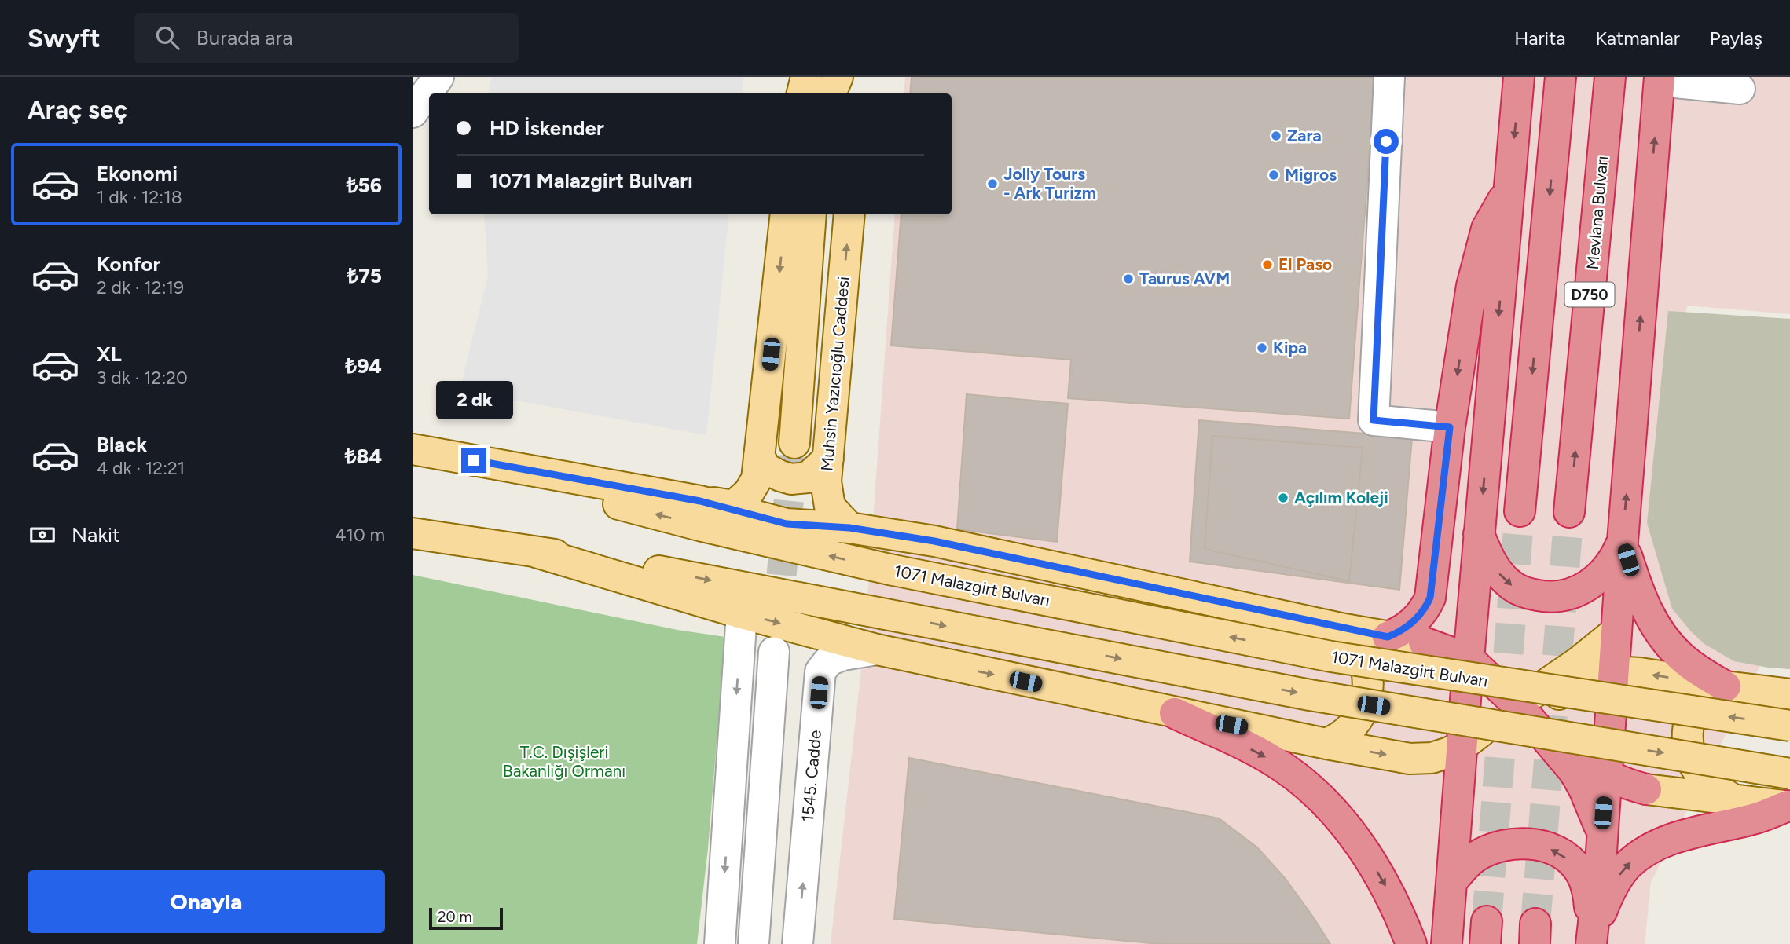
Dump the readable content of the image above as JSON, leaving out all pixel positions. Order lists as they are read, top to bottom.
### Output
{
  "streets": {
    "highway": ["Mevlana Bulvarı", "D750"],
    "main road": ["Muhsin Yazıcıoğlu Caddesi", "1071 Malazgirt Bulvarı"],
    "street": ["1545. Cadde"]
  },
  "crossings": [
    ["Muhsin Yazıcıoğlu Caddesi", "1071 Malazgirt Bulvarı"]
  ],
  "parks": ["T.C. Dışişleri Bakanlığı Ormanı"],
  "places": [
    "Zara",
    "Migros",
    "Jolly Tours - Ark Turizm",
    "El Paso",
    "Taurus AVM",
    "Kipa",
    "Açılım Koleji"
  ],
  "scale_bar": "20 m",
  "page": {
    "header": "Swyft",
    "search": "Burada ara",
    "nav": ["Harita", "Katmanlar", "Paylaş"],
    "heading": "Araç seç",
    "banner": ["HD İskender", "1071 Malazgirt Bulvarı"],
    "list": [
      {
        "name": "Ekonomi",
        "note": "1 dk · 12:18",
        "value": "₺56"
      },
      {
        "name": "Konfor",
        "note": "2 dk · 12:19",
        "value": "₺75"
      },
      {
        "name": "XL",
        "note": "3 dk · 12:20",
        "value": "₺94"
      },
      {
        "name": "Black",
        "note": "4 dk · 12:21",
        "value": "₺84"
      }
    ],
    "bubble": "2 dk",
    "pay": ["Nakit", "410 m"],
    "buttons": "Onayla",
    "scale": "20 m"
  }
}
